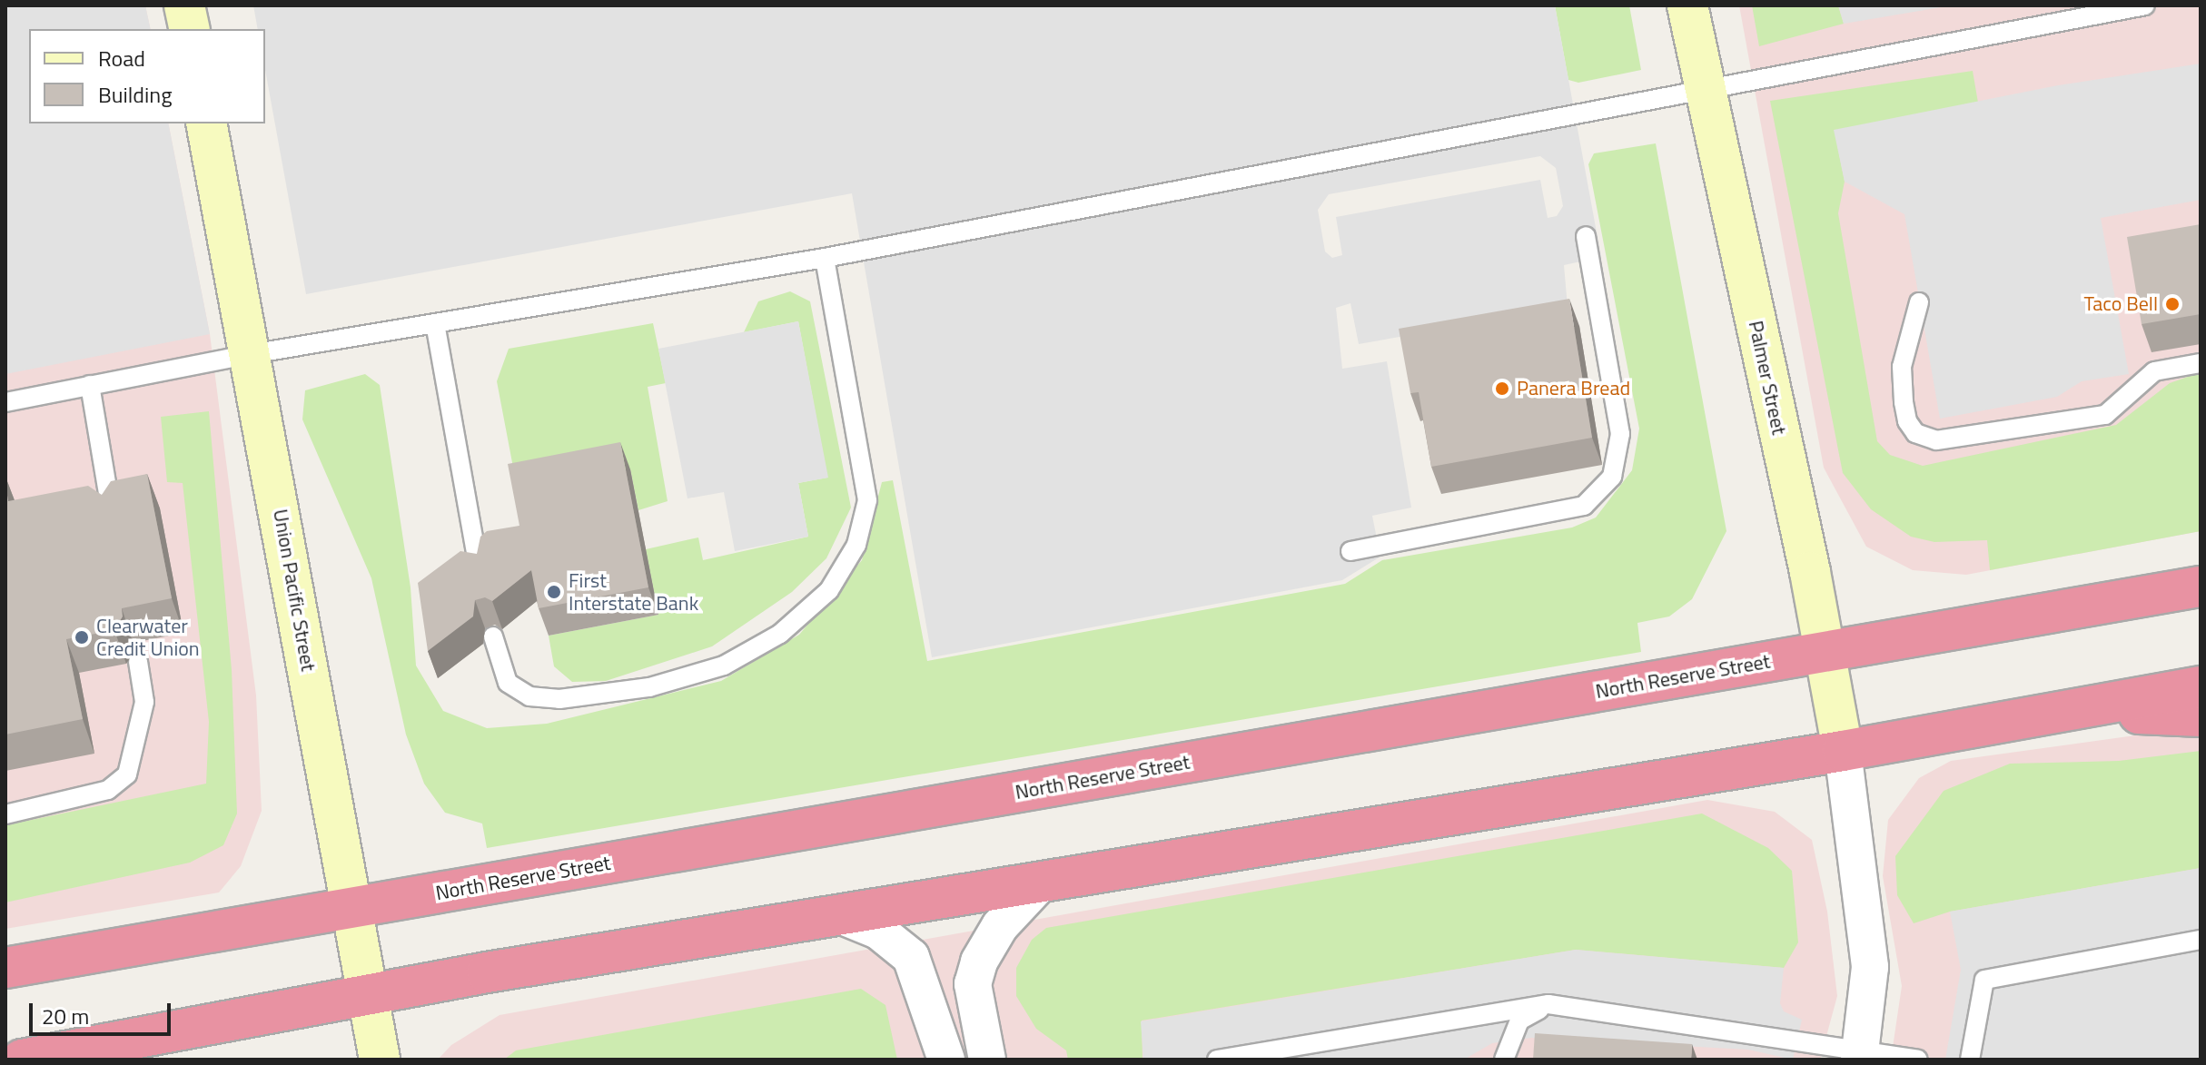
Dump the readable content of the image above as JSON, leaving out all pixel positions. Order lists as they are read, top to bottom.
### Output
{
  "streets": {
    "highway": ["North Reserve Street"],
    "street": ["Palmer Street", "Union Pacific Street"]
  },
  "crossings": [
    ["Palmer Street", "North Reserve Street"],
    ["Union Pacific Street", "North Reserve Street"]
  ],
  "places": [
    "Taco Bell",
    "Panera Bread",
    "First Interstate Bank",
    "Clearwater Credit Union"
  ],
  "legend": ["Road", "Building"],
  "scale_bar": "20 m"
}
